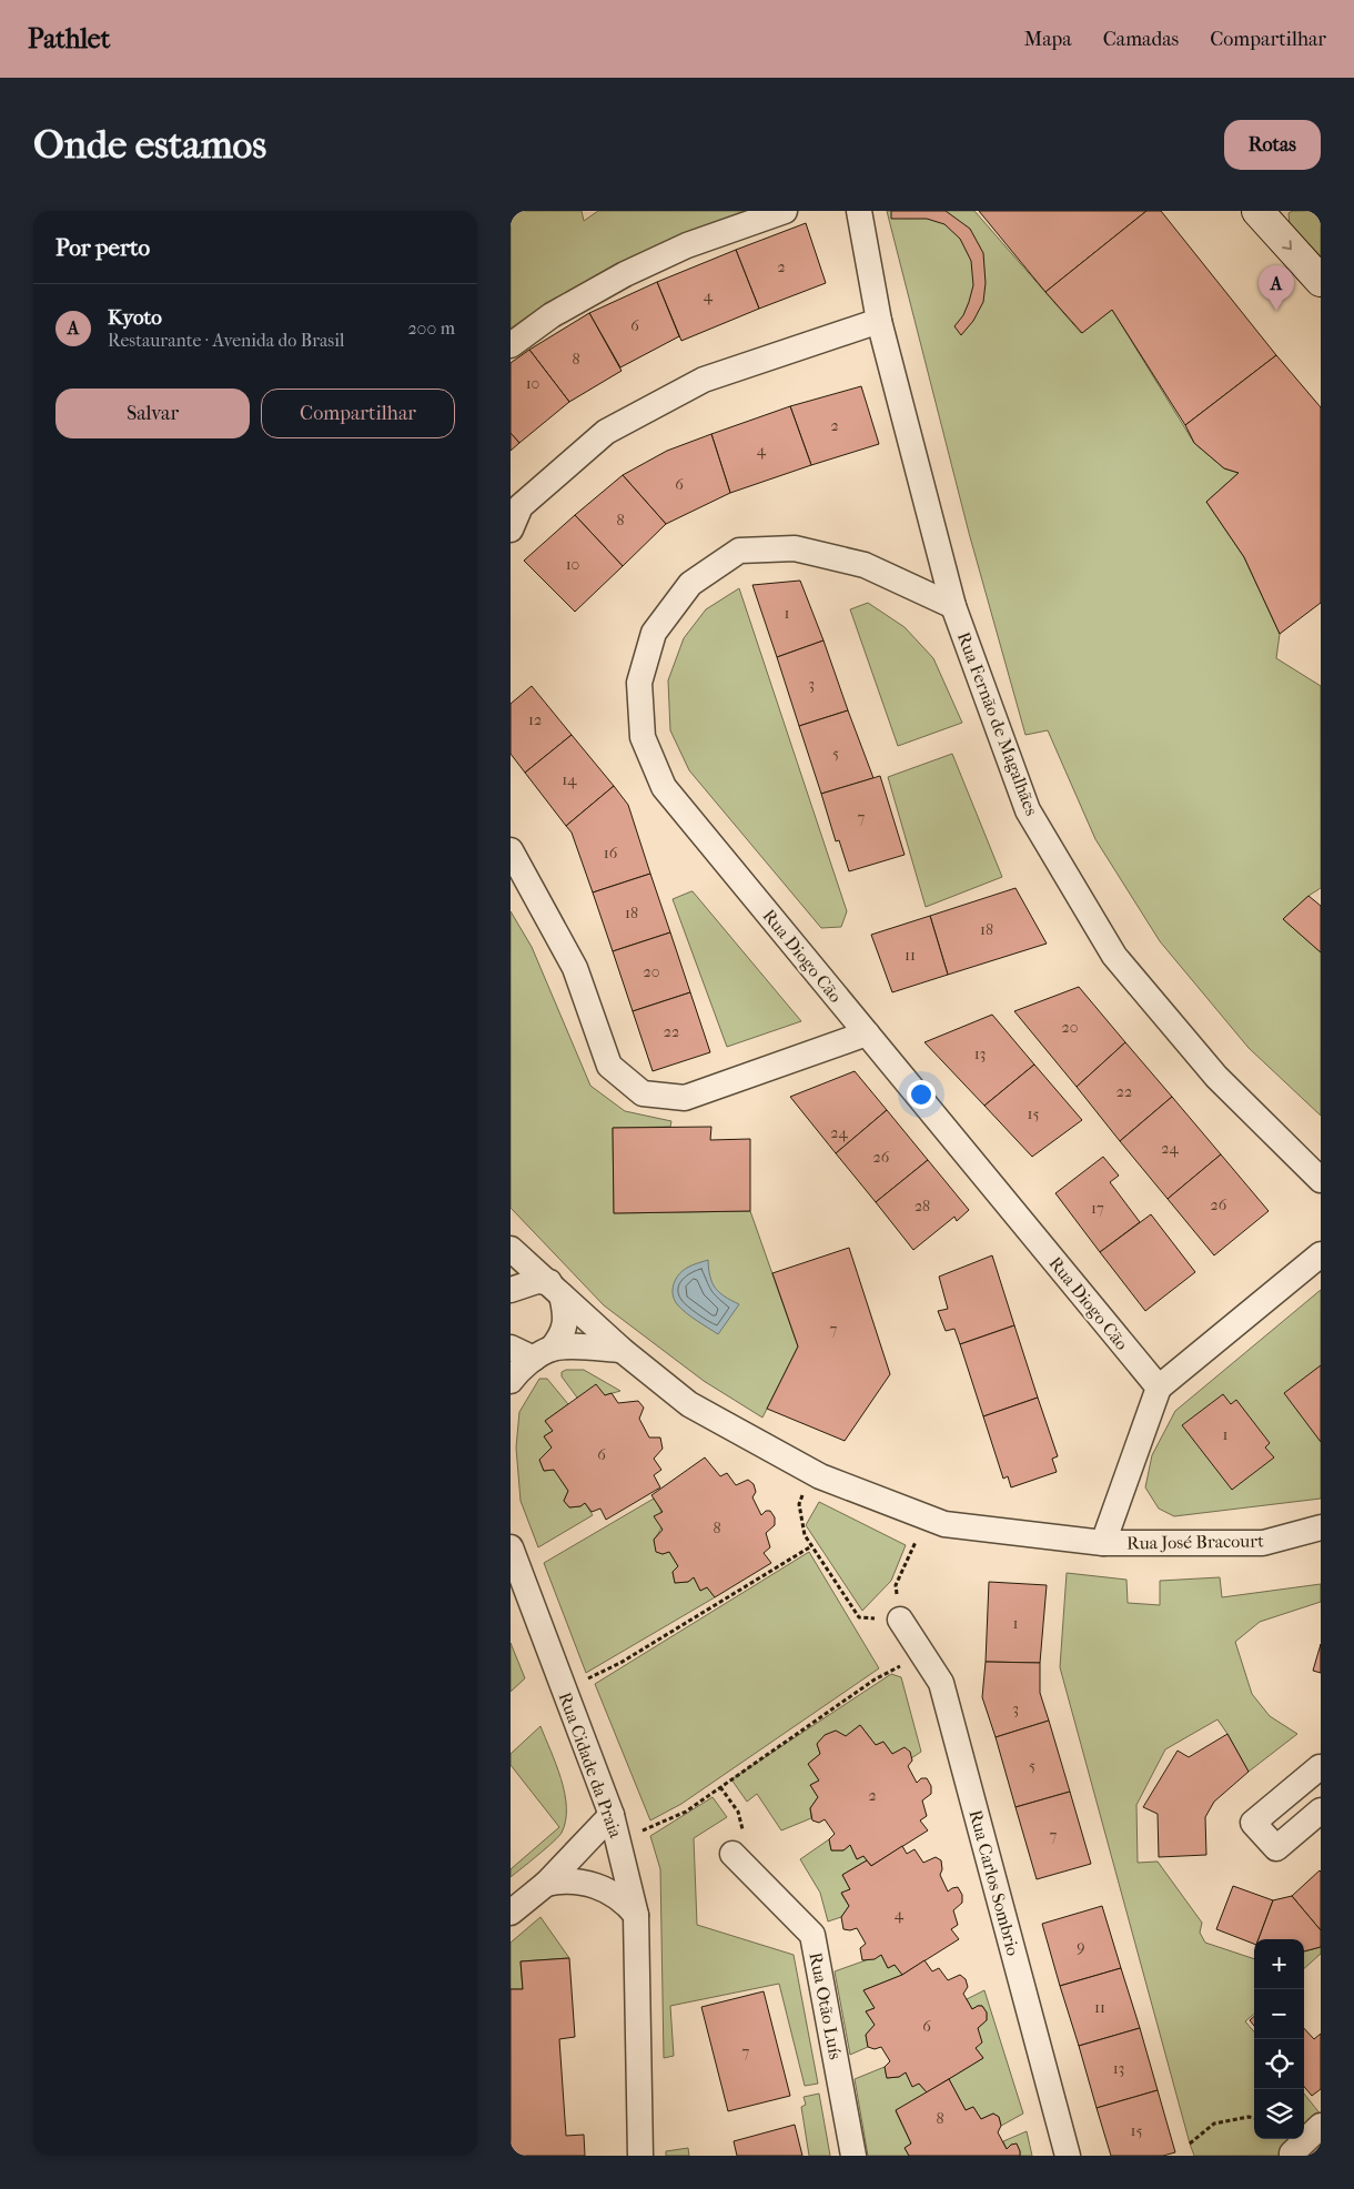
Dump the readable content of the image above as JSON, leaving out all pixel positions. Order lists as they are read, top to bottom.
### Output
{
  "streets": {
    "street": [
      "Rua Fernão de Magalhães",
      "Rua Diogo Cão",
      "Rua José Bracourt",
      "Rua Cidade da Praia",
      "Rua Carlos Sombrio",
      "Rua Otão Luís"
    ]
  },
  "crossings": [
    ["Rua Fernão de Magalhães", "Rua Diogo Cão"]
  ],
  "house_numbers": [
    "2",
    "4",
    "6",
    "8",
    "10",
    "2",
    "4",
    "6",
    "8",
    "10",
    "1",
    "3",
    "12",
    "5",
    "14",
    "7",
    "16",
    "18",
    "18",
    "11",
    "20",
    "20",
    "22",
    "13",
    "22",
    "15",
    "24",
    "24",
    "26",
    "26",
    "28",
    "17",
    "7",
    "1",
    "6",
    "8",
    "1",
    "3",
    "5",
    "2",
    "7",
    "4",
    "9",
    "11",
    "6",
    "7",
    "13",
    "8",
    "15"
  ],
  "page": {
    "header": "Pathlet",
    "nav": ["Mapa", "Camadas", "Compartilhar"],
    "buttons": [
      "Rotas",
      ["Salvar", "Compartilhar"]
    ],
    "title": "Onde estamos",
    "heading": "Por perto",
    "pins": "A",
    "list": [
      {
        "mark": "A",
        "name": "Kyoto",
        "note": "Restaurante · Avenida do Brasil",
        "value": "200 m"
      }
    ],
    "map_buttons": ["+", "−"]
  }
}
